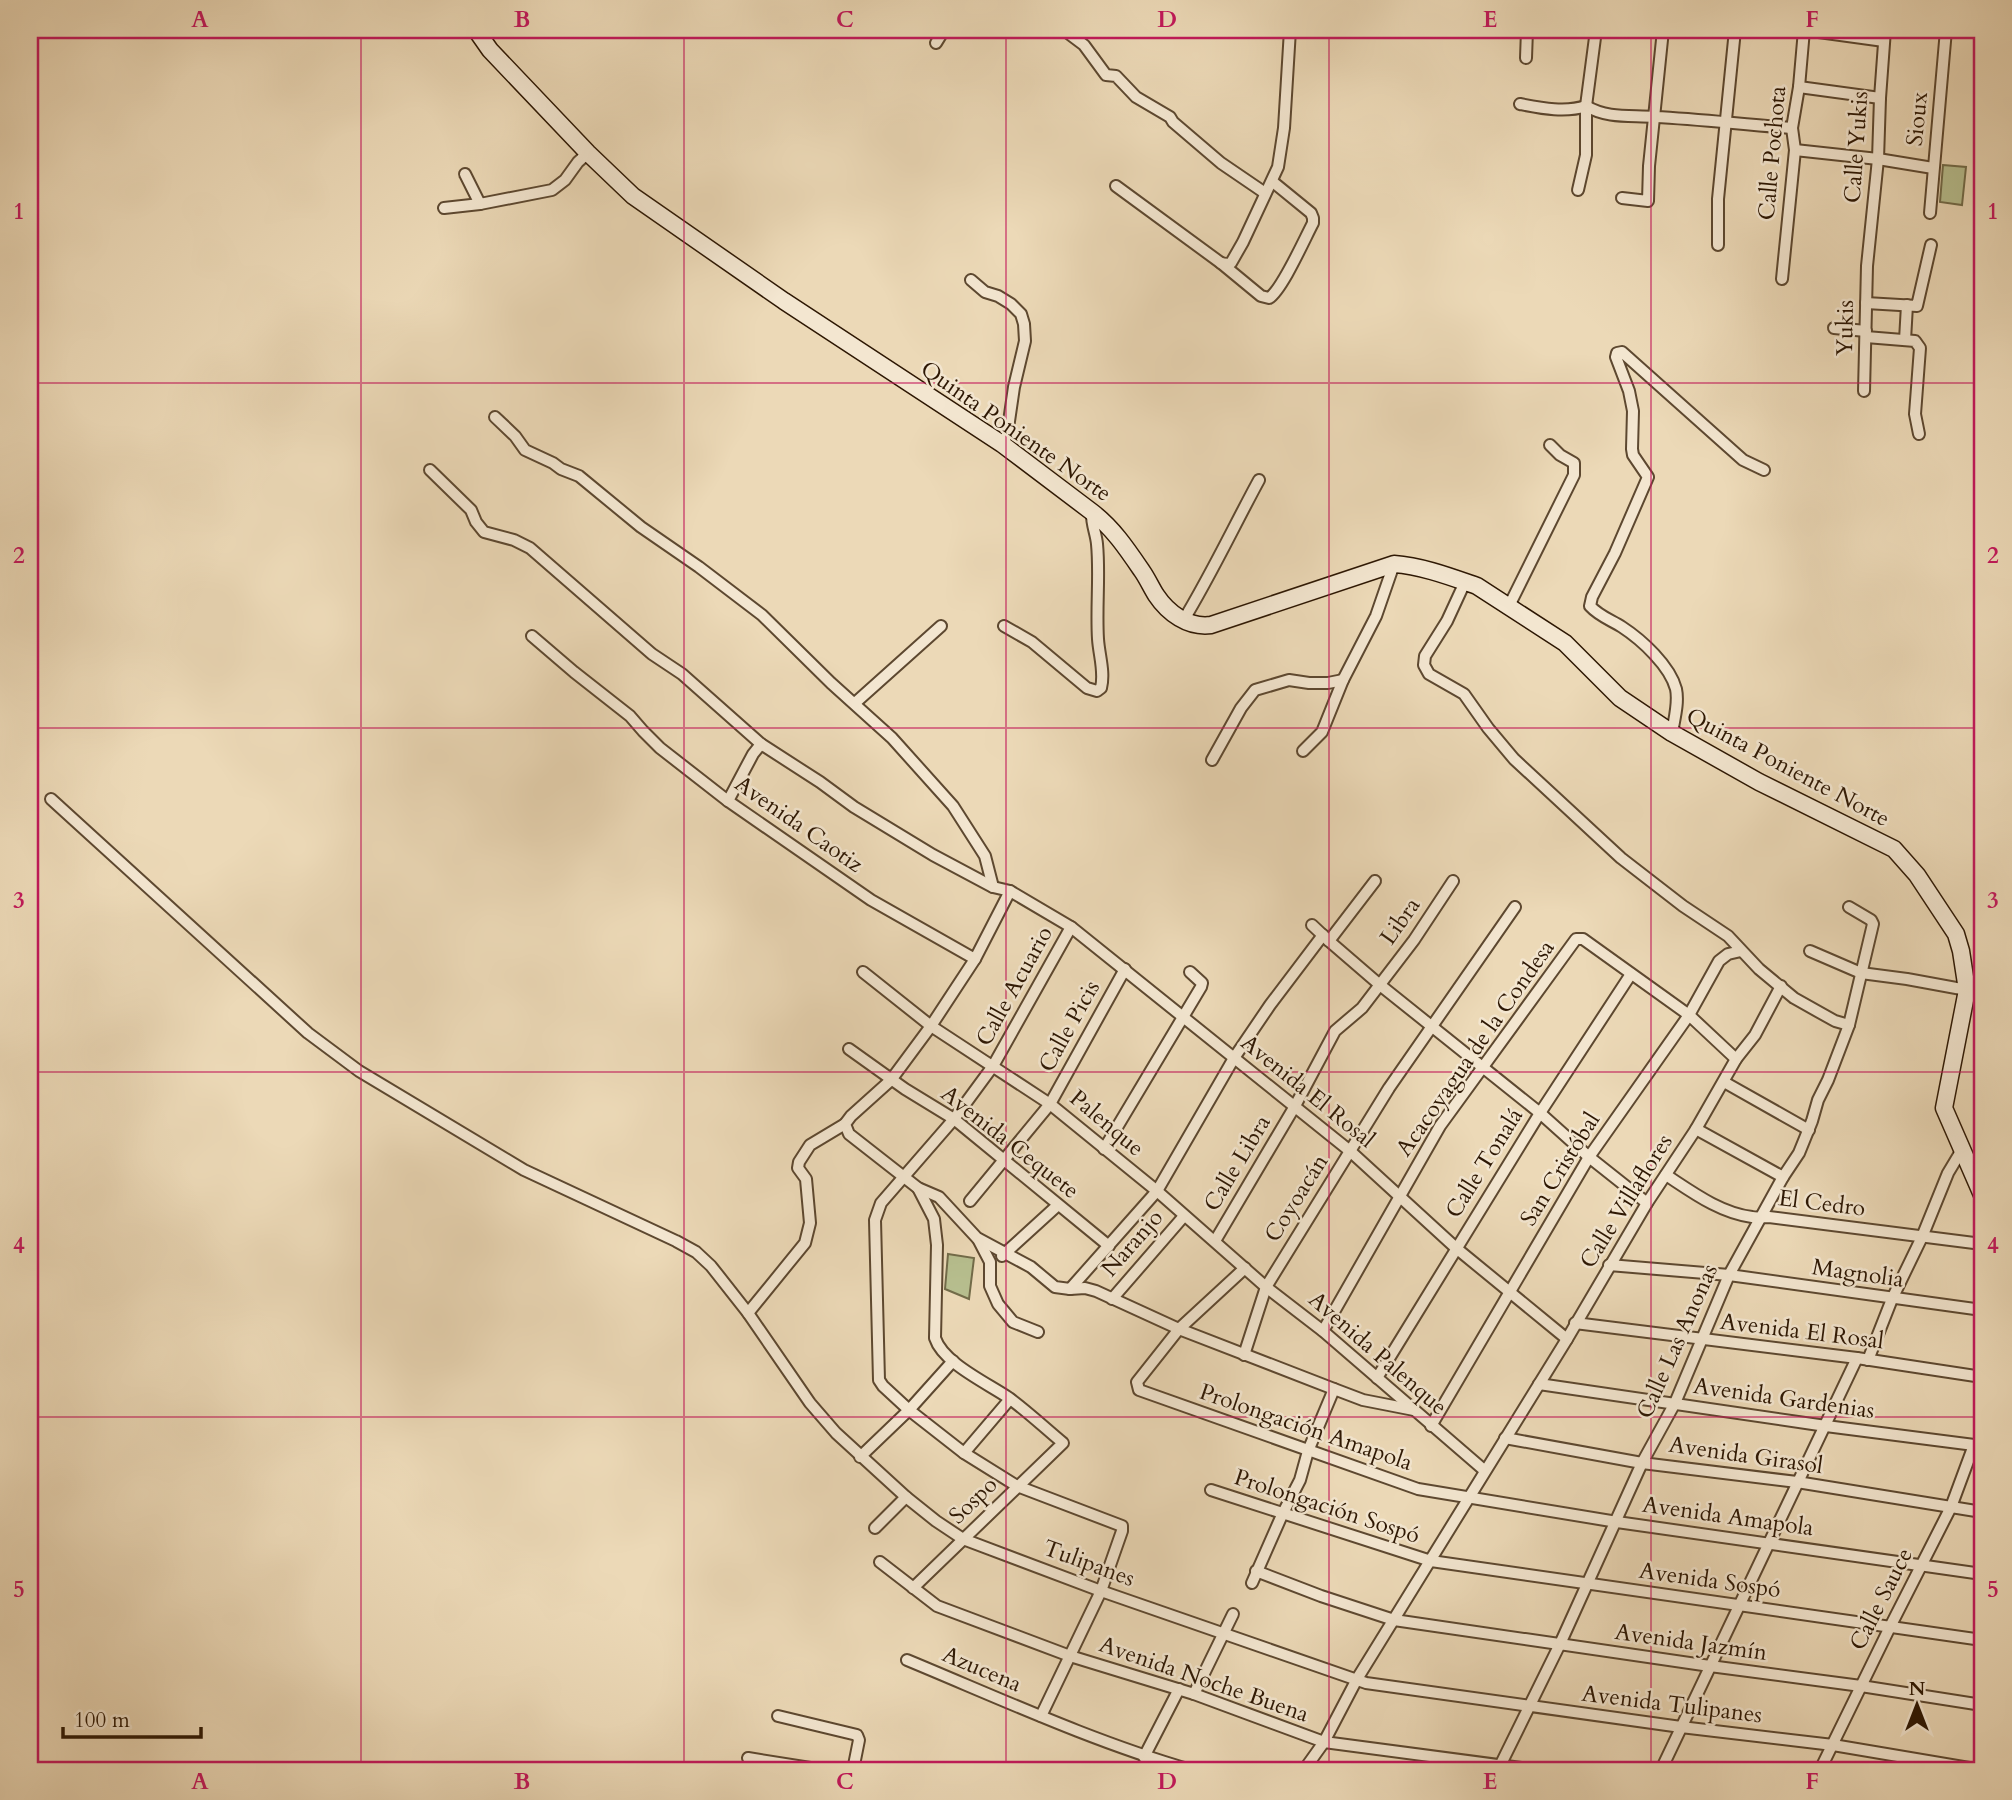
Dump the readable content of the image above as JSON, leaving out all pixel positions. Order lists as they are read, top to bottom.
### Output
{
  "streets": {
    "street": [
      "Sioux",
      "Calle Yukis",
      "Calle Pochota",
      "Yukis",
      "Quinta Poniente Norte",
      "Avenida Caotiz",
      "Libra",
      "Calle Acuario",
      "Calle Picis",
      "Acacoyagua de la Condesa",
      "Avenida El Rosal",
      "Palenque",
      "Avenida Cequete",
      "Calle Libra",
      "Calle Tonalá",
      "San Cristóbal",
      "Coyoacán",
      "Calle Villaflores",
      "El Cedro",
      "Naranjo",
      "Magnolia",
      "Calle Las Anonas",
      "Avenida Palenque",
      "Avenida Gardenias",
      "Prolongación Amapola",
      "Avenida Girasol",
      "Sospo",
      "Prolongación Sospó",
      "Avenida Amapola",
      "Tulipanes",
      "Avenida Sospó",
      "Calle Sauce",
      "Avenida Jazmín",
      "Azucena",
      "Avenida Noche Buena",
      "Avenida Tulipanes"
    ]
  },
  "crossings": [
    ["Calle Yukis", "Yukis"],
    ["Libra", "Avenida El Rosal"],
    ["Libra", "Calle Libra"],
    ["Calle Acuario", "Avenida El Rosal"],
    ["Calle Acuario", "Palenque"],
    ["Calle Acuario", "Avenida Cequete"],
    ["Calle Acuario", "Sospo"],
    ["Calle Acuario", "Tulipanes"],
    ["Calle Picis", "Avenida El Rosal"],
    ["Calle Picis", "Palenque"],
    ["Calle Picis", "Avenida Cequete"],
    ["Acacoyagua de la Condesa", "Avenida El Rosal"],
    ["Acacoyagua de la Condesa", "Calle Tonalá"],
    ["Acacoyagua de la Condesa", "Avenida Palenque"],
    ["Avenida El Rosal", "Calle Libra"],
    ["Avenida El Rosal", "Calle Tonalá"],
    ["Avenida El Rosal", "San Cristóbal"],
    ["Avenida El Rosal", "Coyoacán"],
    ["Avenida El Rosal", "Calle Villaflores"],
    ["Avenida El Rosal", "Calle Las Anonas"],
    ["Palenque", "Calle Libra"],
    ["Palenque", "Naranjo"],
    ["Palenque", "Avenida Palenque"],
    ["Calle Tonalá", "Avenida Palenque"],
    ["San Cristóbal", "Avenida Palenque"],
    ["Coyoacán", "Avenida Palenque"],
    ["Calle Villaflores", "El Cedro"],
    ["Calle Villaflores", "Magnolia"],
    ["Calle Villaflores", "Avenida Palenque"],
    ["Calle Villaflores", "Avenida Gardenias"],
    ["Calle Villaflores", "Prolongación Amapola"],
    ["Calle Villaflores", "Avenida Girasol"],
    ["Calle Villaflores", "Prolongación Sospó"],
    ["Calle Villaflores", "Avenida Amapola"],
    ["Calle Villaflores", "Tulipanes"],
    ["Calle Villaflores", "Avenida Sospó"],
    ["Calle Villaflores", "Avenida Jazmín"],
    ["Calle Villaflores", "Avenida Noche Buena"],
    ["Calle Villaflores", "Avenida Tulipanes"],
    ["El Cedro", "Calle Las Anonas"],
    ["Magnolia", "Calle Las Anonas"],
    ["Calle Las Anonas", "Avenida Gardenias"],
    ["Calle Las Anonas", "Avenida Girasol"],
    ["Calle Las Anonas", "Avenida Amapola"],
    ["Calle Las Anonas", "Avenida Sospó"],
    ["Calle Las Anonas", "Avenida Jazmín"],
    ["Calle Las Anonas", "Avenida Noche Buena"],
    ["Calle Las Anonas", "Avenida Tulipanes"],
    ["Avenida Gardenias", "Calle Sauce"],
    ["Prolongación Amapola", "Avenida Amapola"],
    ["Avenida Girasol", "Calle Sauce"],
    ["Sospo", "Tulipanes"],
    ["Sospo", "Avenida Noche Buena"],
    ["Prolongación Sospó", "Avenida Sospó"],
    ["Avenida Amapola", "Calle Sauce"],
    ["Tulipanes", "Avenida Tulipanes"],
    ["Avenida Sospó", "Calle Sauce"],
    ["Calle Sauce", "Avenida Jazmín"],
    ["Calle Sauce", "Avenida Tulipanes"]
  ],
  "scale_bar": "100 m",
  "north": "top",
  "grid": {
    "columns": [
      "A",
      "B",
      "C",
      "D",
      "E",
      "F"
    ],
    "rows": [
      "1",
      "2",
      "3",
      "4",
      "5"
    ]
  }
}
